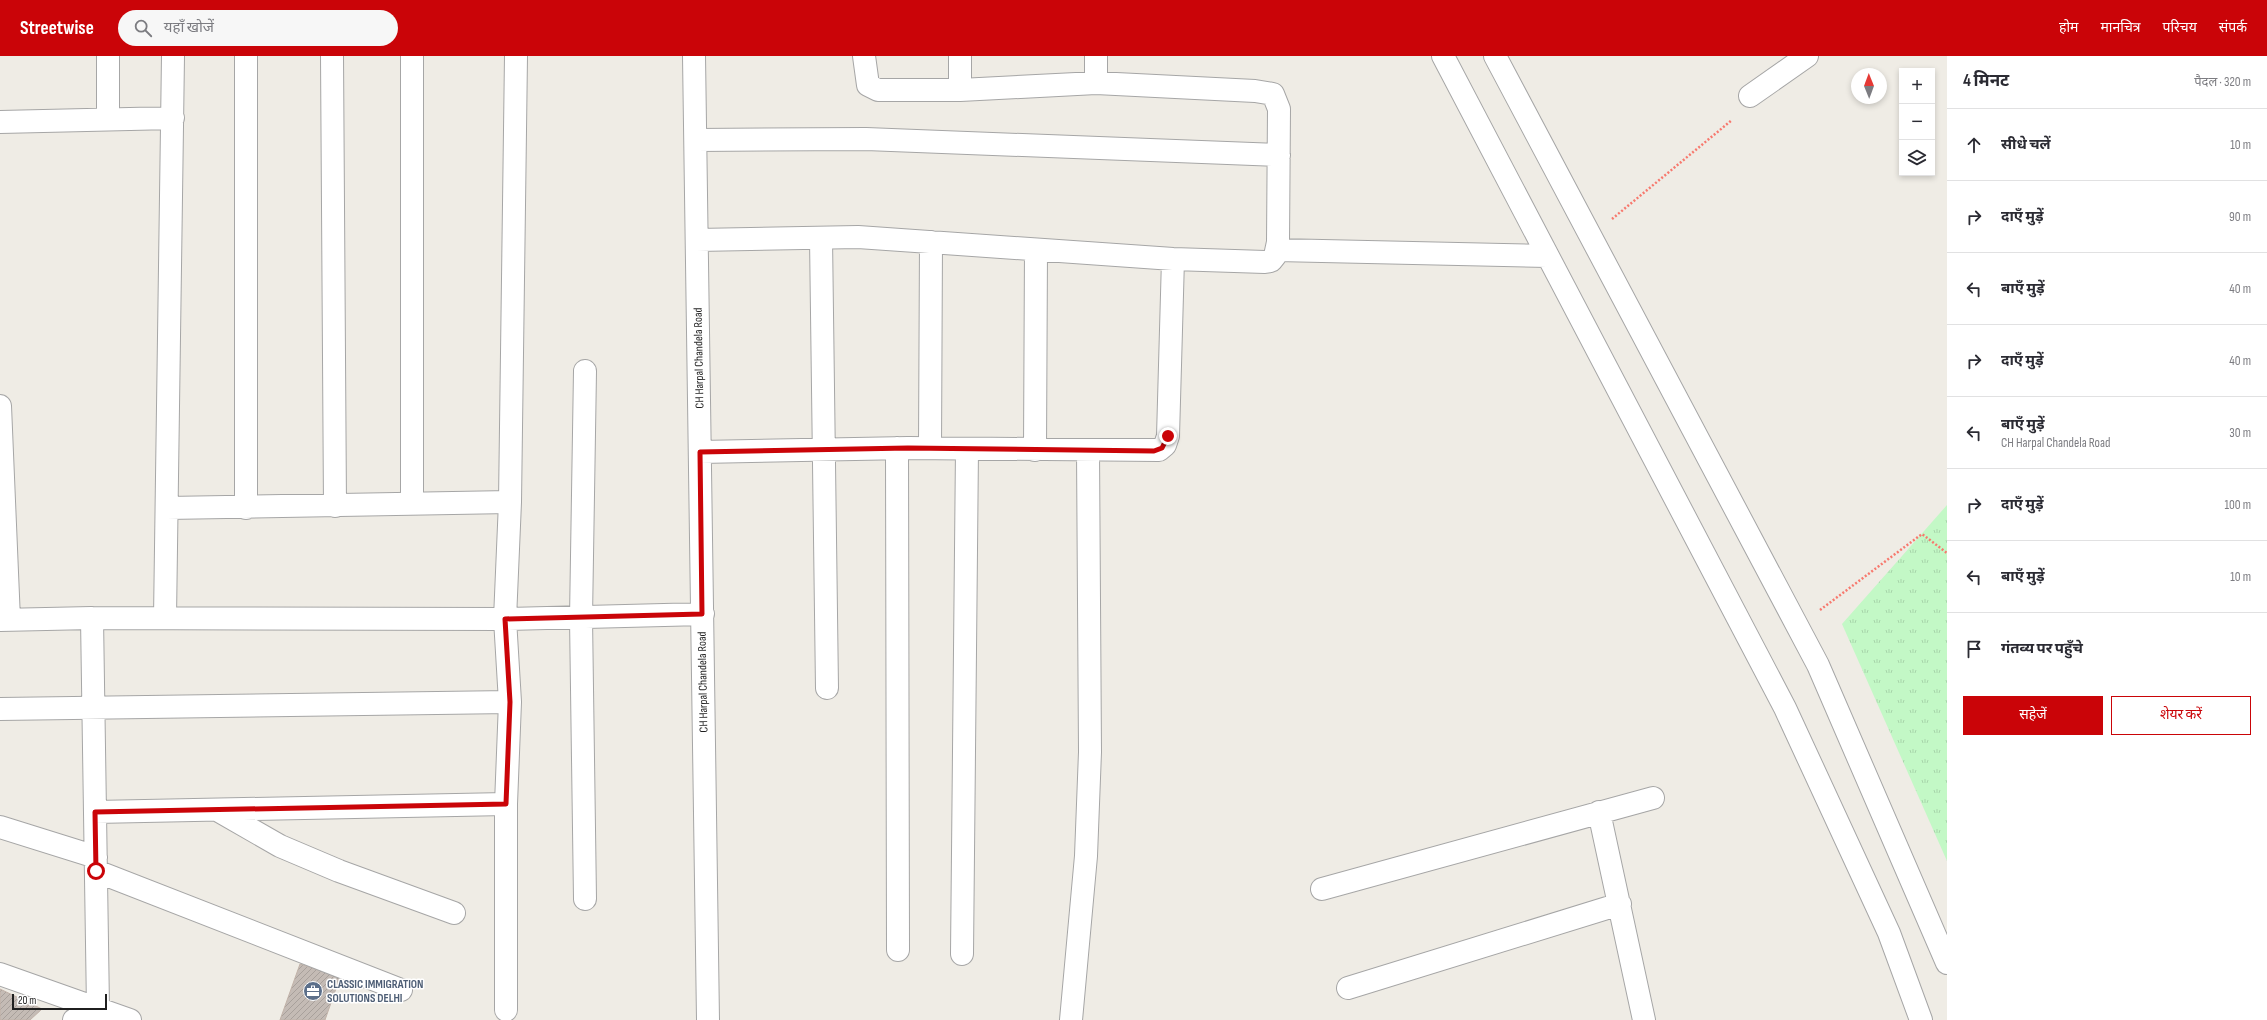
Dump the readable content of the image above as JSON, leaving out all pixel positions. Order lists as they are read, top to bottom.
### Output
{
  "streets": {
    "street": ["CH Harpal Chandela Road"]
  },
  "places": {
    "office": ["CLASSIC IMMIGRATION SOLUTIONS DELHI"]
  },
  "scale_bar": "20 m",
  "north": "top",
  "page": {
    "header": "Streetwise",
    "search": "यहाँ खोजें",
    "nav": [
      "होम",
      "मानचित्र",
      "परिचय",
      "संपर्क"
    ],
    "heading": ["4 मिनट", "पैदल · 320 m"],
    "map_buttons": ["+", "−"],
    "list": [
      ["सीधे चलें", "10 m"],
      ["दाएँ मुड़ें", "90 m"],
      ["बाएँ मुड़ें", "40 m"],
      ["दाएँ मुड़ें", "40 m"],
      ["बाएँ मुड़ें", "CH Harpal Chandela Road", "30 m"],
      ["दाएँ मुड़ें", "100 m"],
      ["बाएँ मुड़ें", "10 m"],
      "गंतव्य पर पहुँचे"
    ],
    "buttons": ["सहेजें", "शेयर करें"],
    "scale": "20 m"
  }
}
